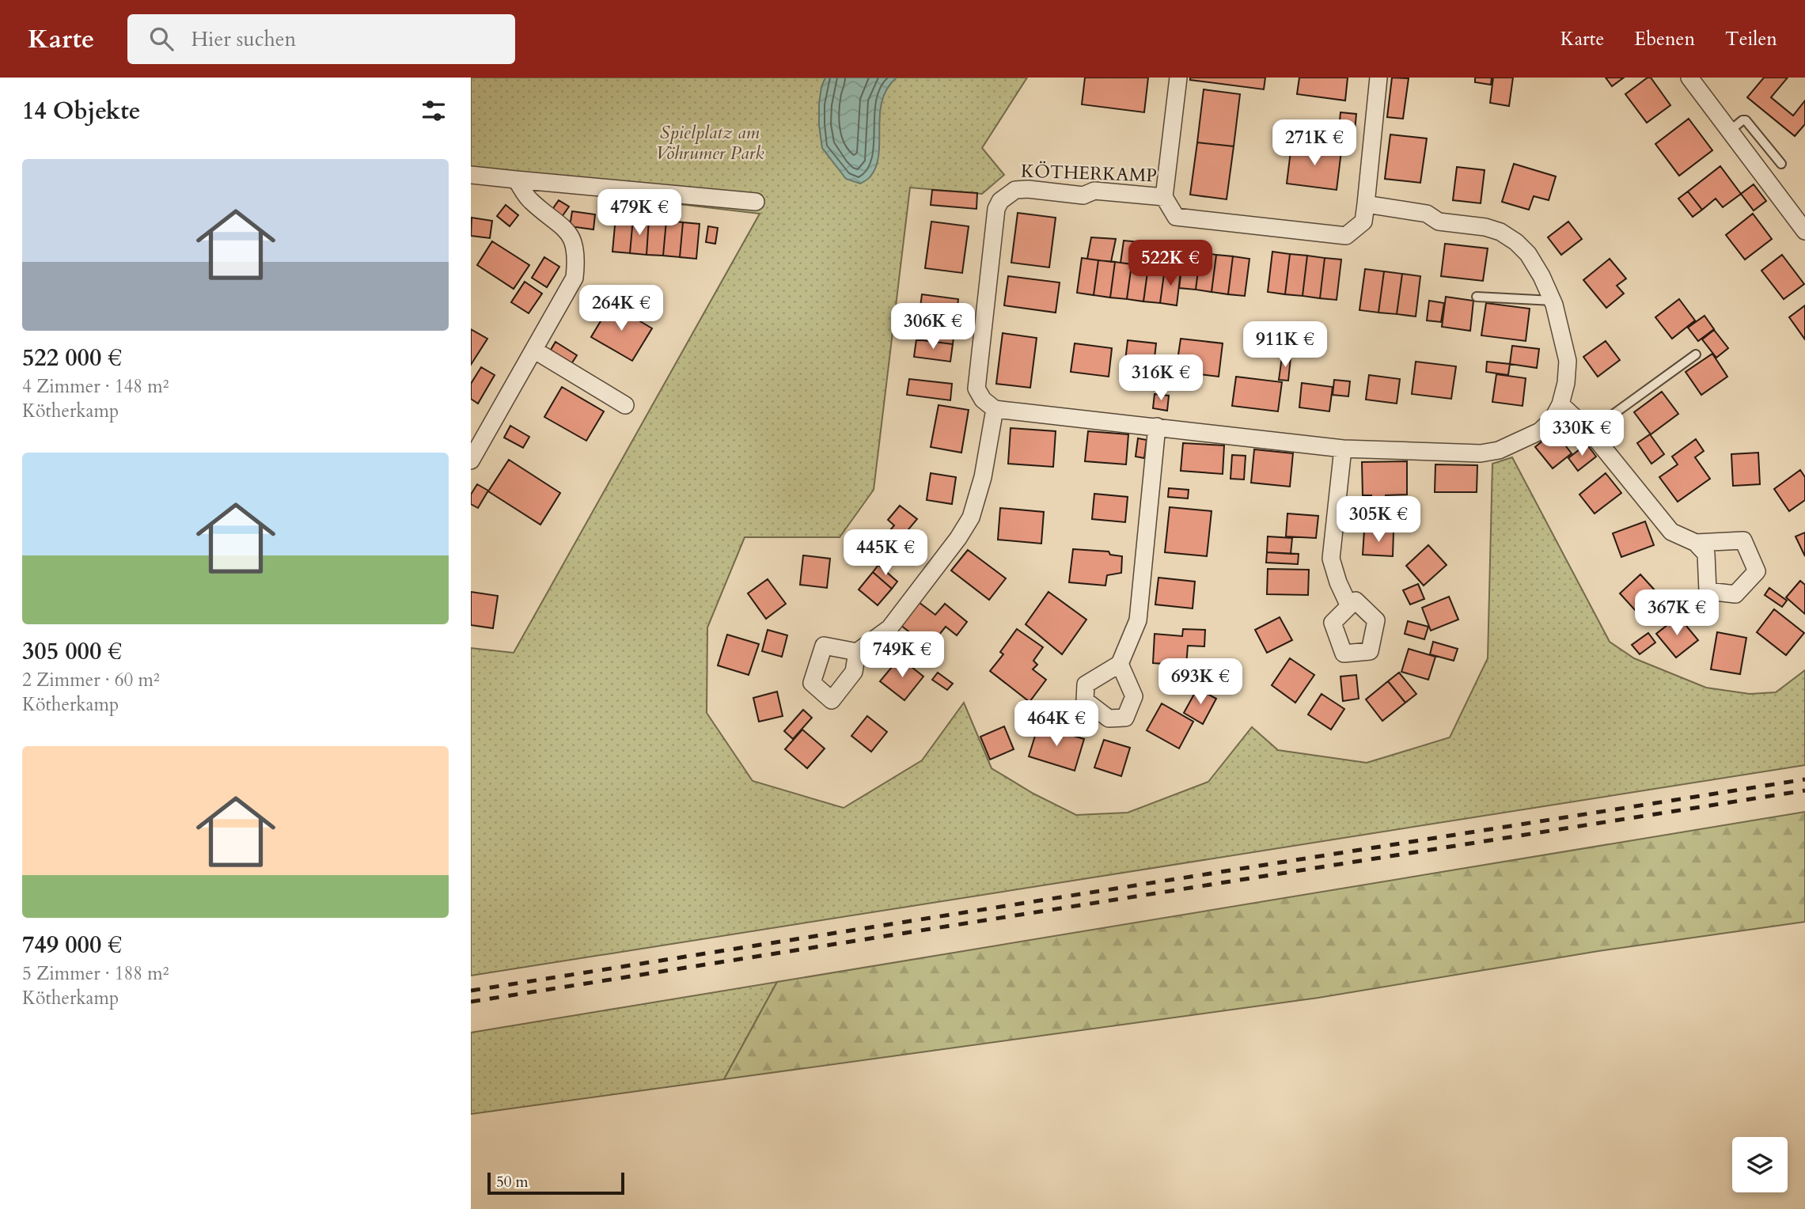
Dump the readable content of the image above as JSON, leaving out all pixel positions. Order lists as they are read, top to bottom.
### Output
{
  "streets": {
    "street": ["KÖTHERKAMP"]
  },
  "parks": ["Spielplatz am Vöhrumer Park"],
  "scale_bar": "50 m",
  "page": {
    "header": "Karte",
    "search": "Hier suchen",
    "nav": ["Karte", "Ebenen", "Teilen"],
    "heading": "14 Objekte",
    "price": [
      "271K €",
      "479K €",
      "522K €",
      "264K €",
      "306K €",
      "911K €",
      "316K €",
      "330K €",
      "305K €",
      "445K €",
      "367K €",
      "749K €",
      "693K €",
      "464K €"
    ],
    "list": [
      {
        "name": "522 000 €",
        "note": "4 Zimmer · 148 m² · Kötherkamp"
      },
      {
        "name": "305 000 €",
        "note": "2 Zimmer · 60 m² · Kötherkamp"
      },
      {
        "name": "749 000 €",
        "note": "5 Zimmer · 188 m² · Kötherkamp"
      }
    ],
    "scale": "50 m"
  }
}
